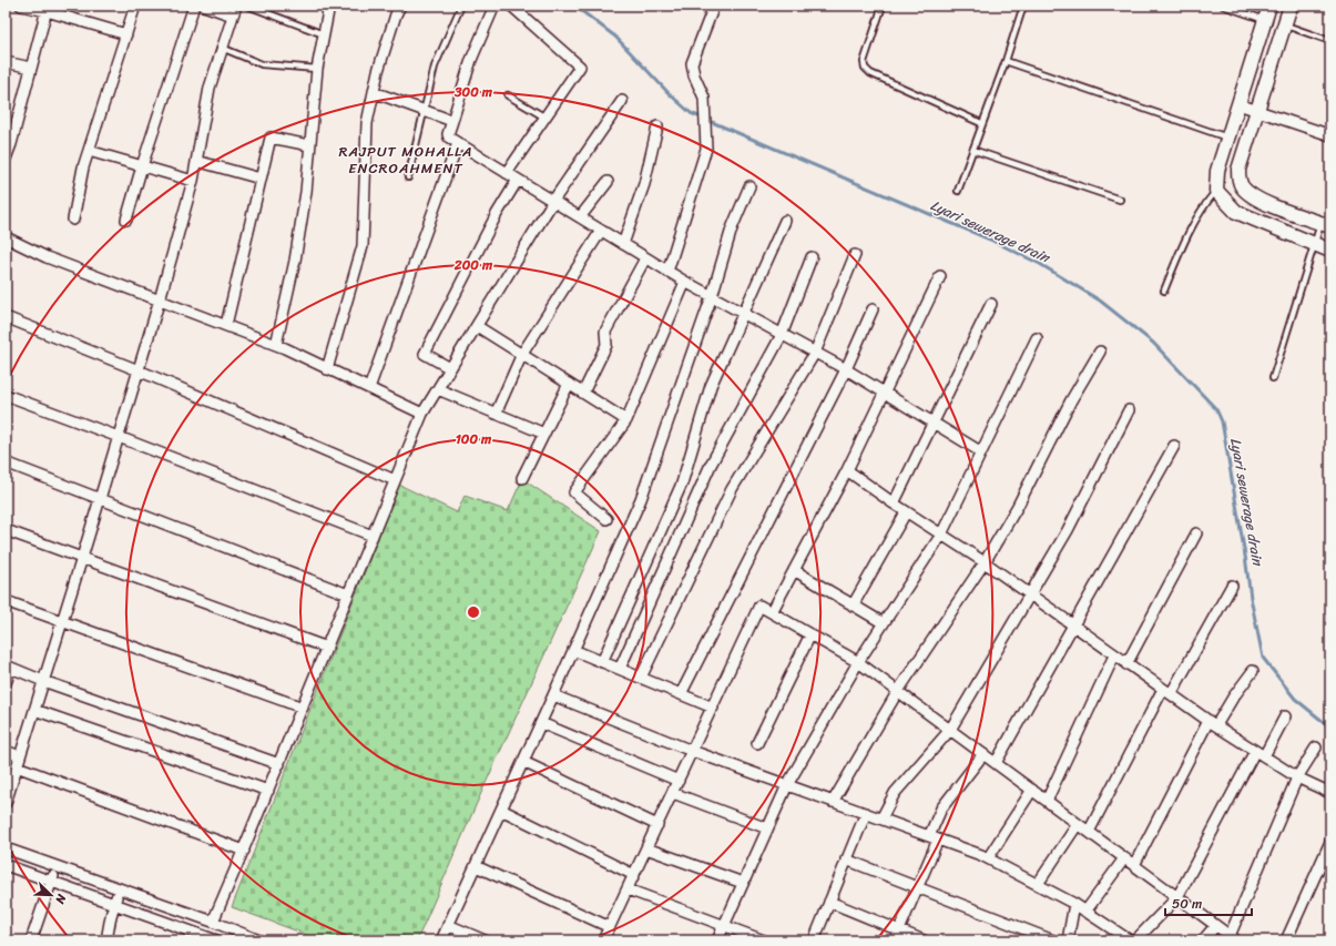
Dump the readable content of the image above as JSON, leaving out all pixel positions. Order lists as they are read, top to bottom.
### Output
{
  "districts": ["RAJPUT MOHALLA ENCROAHMENT"],
  "water": ["Lyari sewerage drain"],
  "scale_bar": "50 m",
  "north": "bottom right",
  "rings": ["300 m", "200 m", "100 m"]
}
